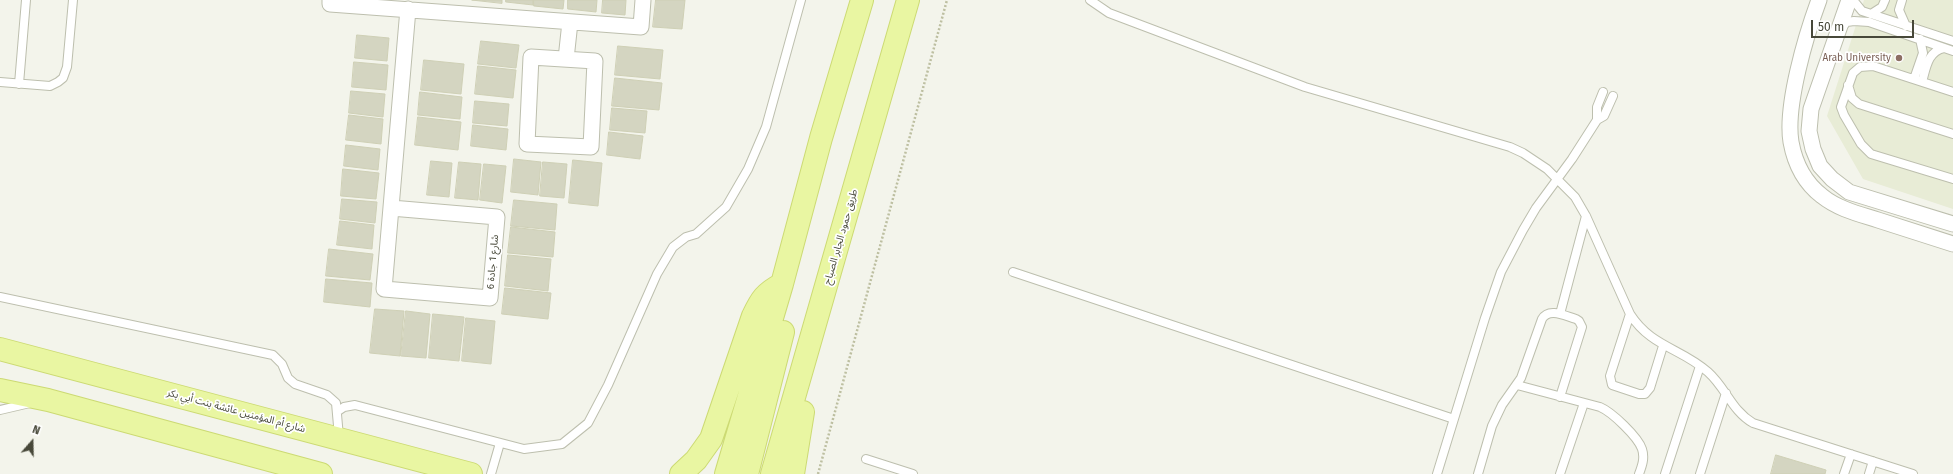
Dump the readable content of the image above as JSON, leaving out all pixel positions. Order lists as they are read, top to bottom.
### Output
{
  "streets": {
    "main road": ["طريق حمود الجابر الصباح", "شارع أم المؤمنين عائشة بنت أبي بكر"],
    "street": ["شارع 1 جادة 6"]
  },
  "places": ["Arab University"],
  "scale_bar": "50 m",
  "north": "top"
}
